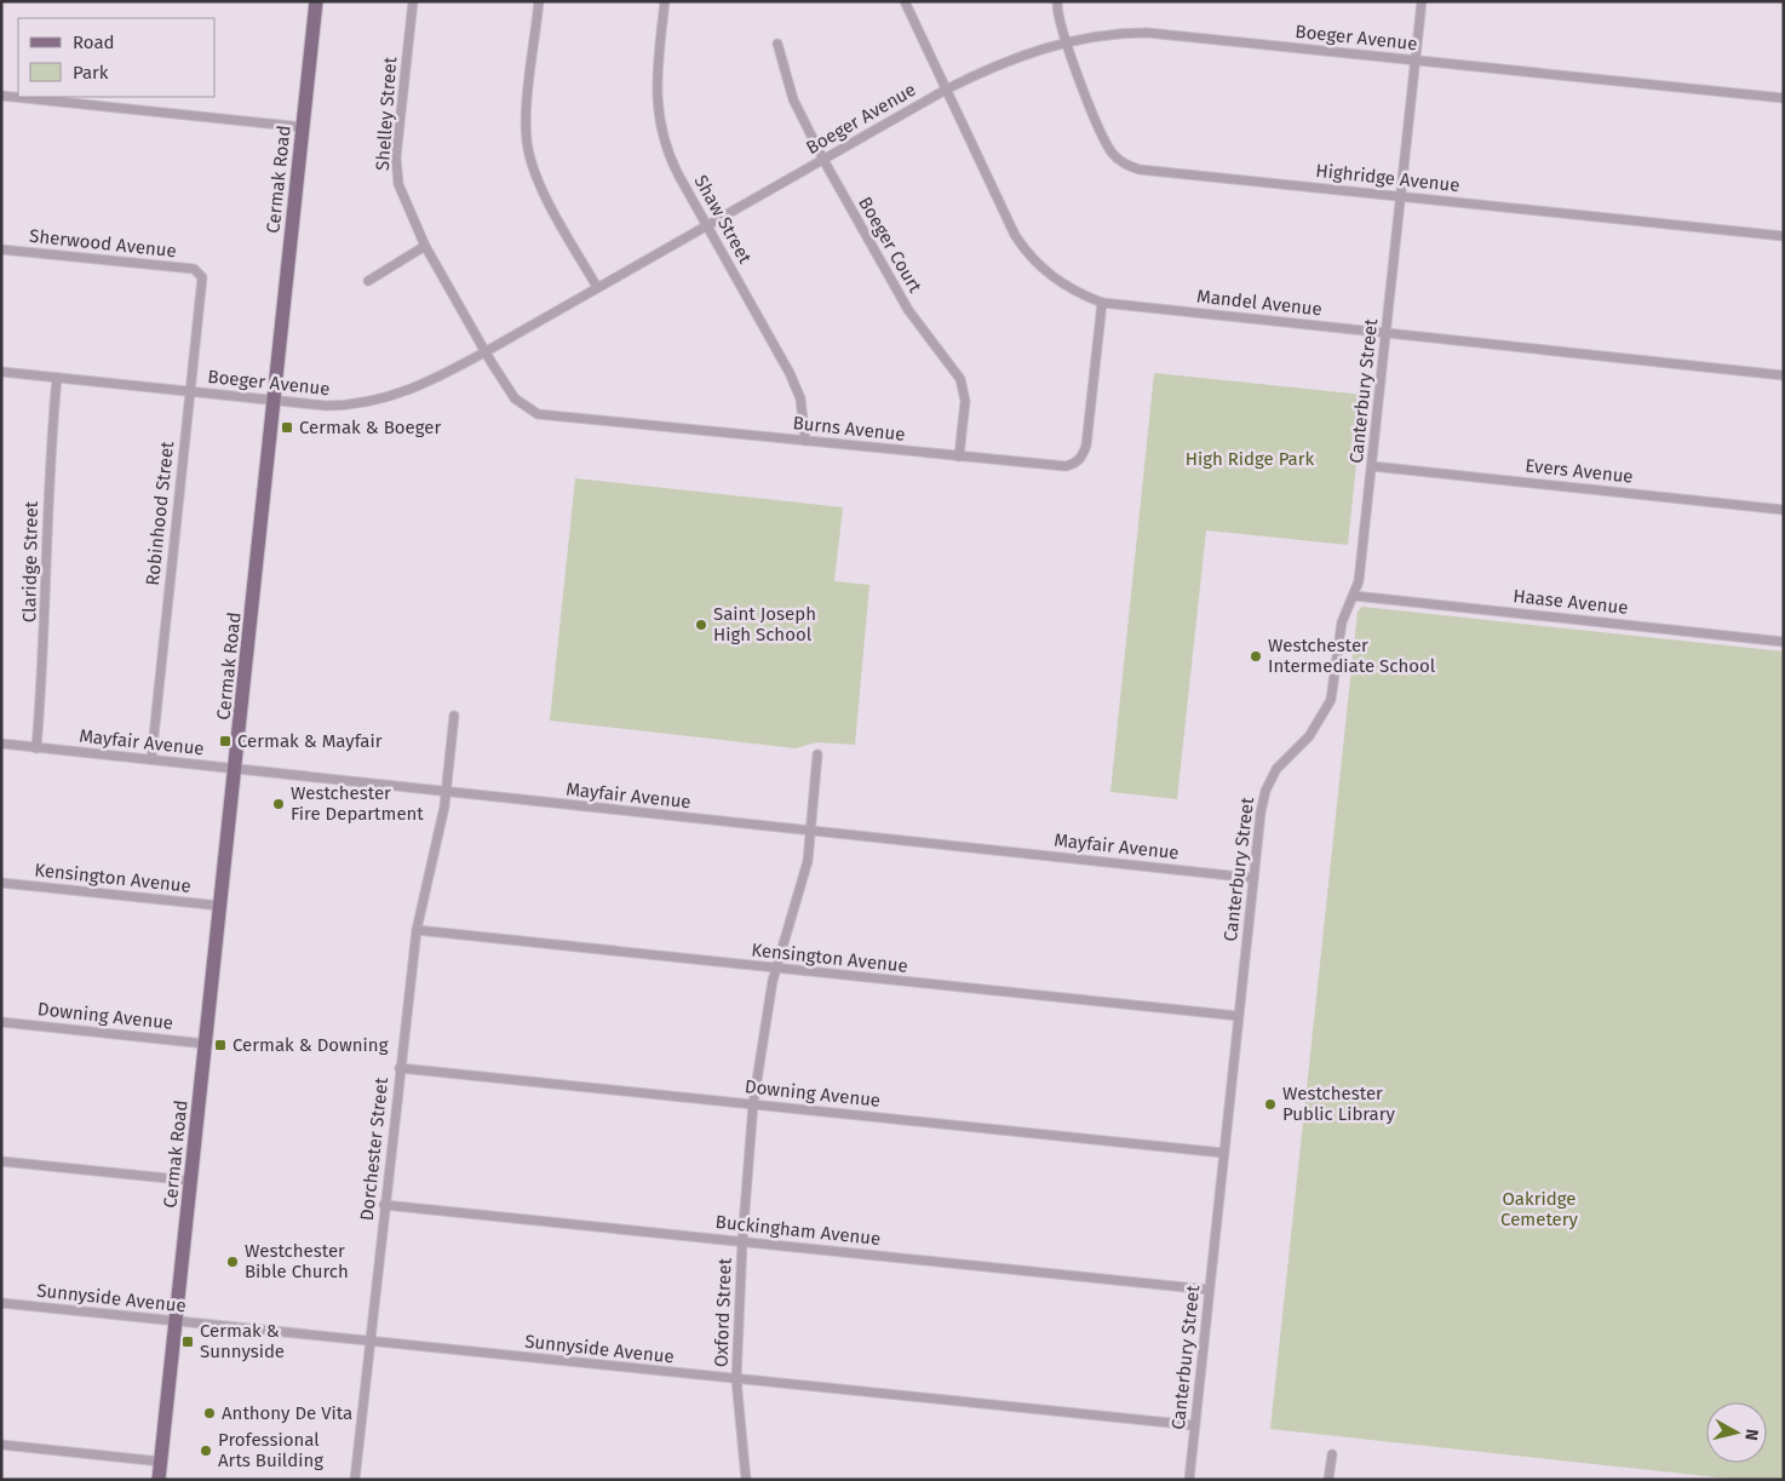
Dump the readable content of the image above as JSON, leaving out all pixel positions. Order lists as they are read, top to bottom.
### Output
{
  "streets": {
    "main road": ["Cermak Road"],
    "street": [
      "Boeger Avenue",
      "Shelley Street",
      "Highridge Avenue",
      "Shaw Street",
      "Sherwood Avenue",
      "Boeger Court",
      "Mandel Avenue",
      "Canterbury Street",
      "Burns Avenue",
      "Evers Avenue",
      "Robinhood Street",
      "Claridge Street",
      "Haase Avenue",
      "Mayfair Avenue",
      "Kensington Avenue",
      "Downing Avenue",
      "Dorchester Street",
      "Buckingham Avenue",
      "Sunnyside Avenue",
      "Oxford Street"
    ]
  },
  "crossings": [
    ["Boeger Avenue", "Shelley Street"],
    ["Boeger Avenue", "Highridge Avenue"],
    ["Boeger Avenue", "Cermak Road"],
    ["Boeger Avenue", "Shaw Street"],
    ["Boeger Avenue", "Boeger Court"],
    ["Boeger Avenue", "Mandel Avenue"],
    ["Boeger Avenue", "Canterbury Street"],
    ["Boeger Avenue", "Burns Avenue"],
    ["Boeger Avenue", "Robinhood Street"],
    ["Boeger Avenue", "Claridge Street"],
    ["Shelley Street", "Burns Avenue"],
    ["Highridge Avenue", "Canterbury Street"],
    ["Cermak Road", "Mayfair Avenue"],
    ["Cermak Road", "Kensington Avenue"],
    ["Cermak Road", "Downing Avenue"],
    ["Cermak Road", "Sunnyside Avenue"],
    ["Shaw Street", "Burns Avenue"],
    ["Sherwood Avenue", "Robinhood Street"],
    ["Boeger Court", "Burns Avenue"],
    ["Mandel Avenue", "Canterbury Street"],
    ["Mandel Avenue", "Burns Avenue"],
    ["Canterbury Street", "Evers Avenue"],
    ["Canterbury Street", "Haase Avenue"],
    ["Canterbury Street", "Mayfair Avenue"],
    ["Canterbury Street", "Kensington Avenue"],
    ["Canterbury Street", "Downing Avenue"],
    ["Canterbury Street", "Buckingham Avenue"],
    ["Canterbury Street", "Sunnyside Avenue"],
    ["Robinhood Street", "Mayfair Avenue"],
    ["Claridge Street", "Mayfair Avenue"],
    ["Mayfair Avenue", "Dorchester Street"],
    ["Mayfair Avenue", "Oxford Street"],
    ["Kensington Avenue", "Dorchester Street"],
    ["Kensington Avenue", "Oxford Street"],
    ["Downing Avenue", "Dorchester Street"],
    ["Downing Avenue", "Oxford Street"],
    ["Dorchester Street", "Buckingham Avenue"],
    ["Dorchester Street", "Sunnyside Avenue"],
    ["Buckingham Avenue", "Oxford Street"],
    ["Sunnyside Avenue", "Oxford Street"]
  ],
  "parks": ["High Ridge Park", "Oakridge Cemetery"],
  "places": {
    "transit": [
      "Cermak & Boeger",
      "Cermak & Mayfair",
      "Cermak & Downing",
      "Cermak & Sunnyside"
    ],
    "other": [
      "Saint Joseph High School",
      "Westchester Intermediate School",
      "Westchester Fire Department",
      "Westchester Public Library",
      "Westchester Bible Church",
      "Anthony De Vita",
      "Professional Arts Building"
    ]
  },
  "legend": ["Road", "Park"],
  "north": "right"
}
